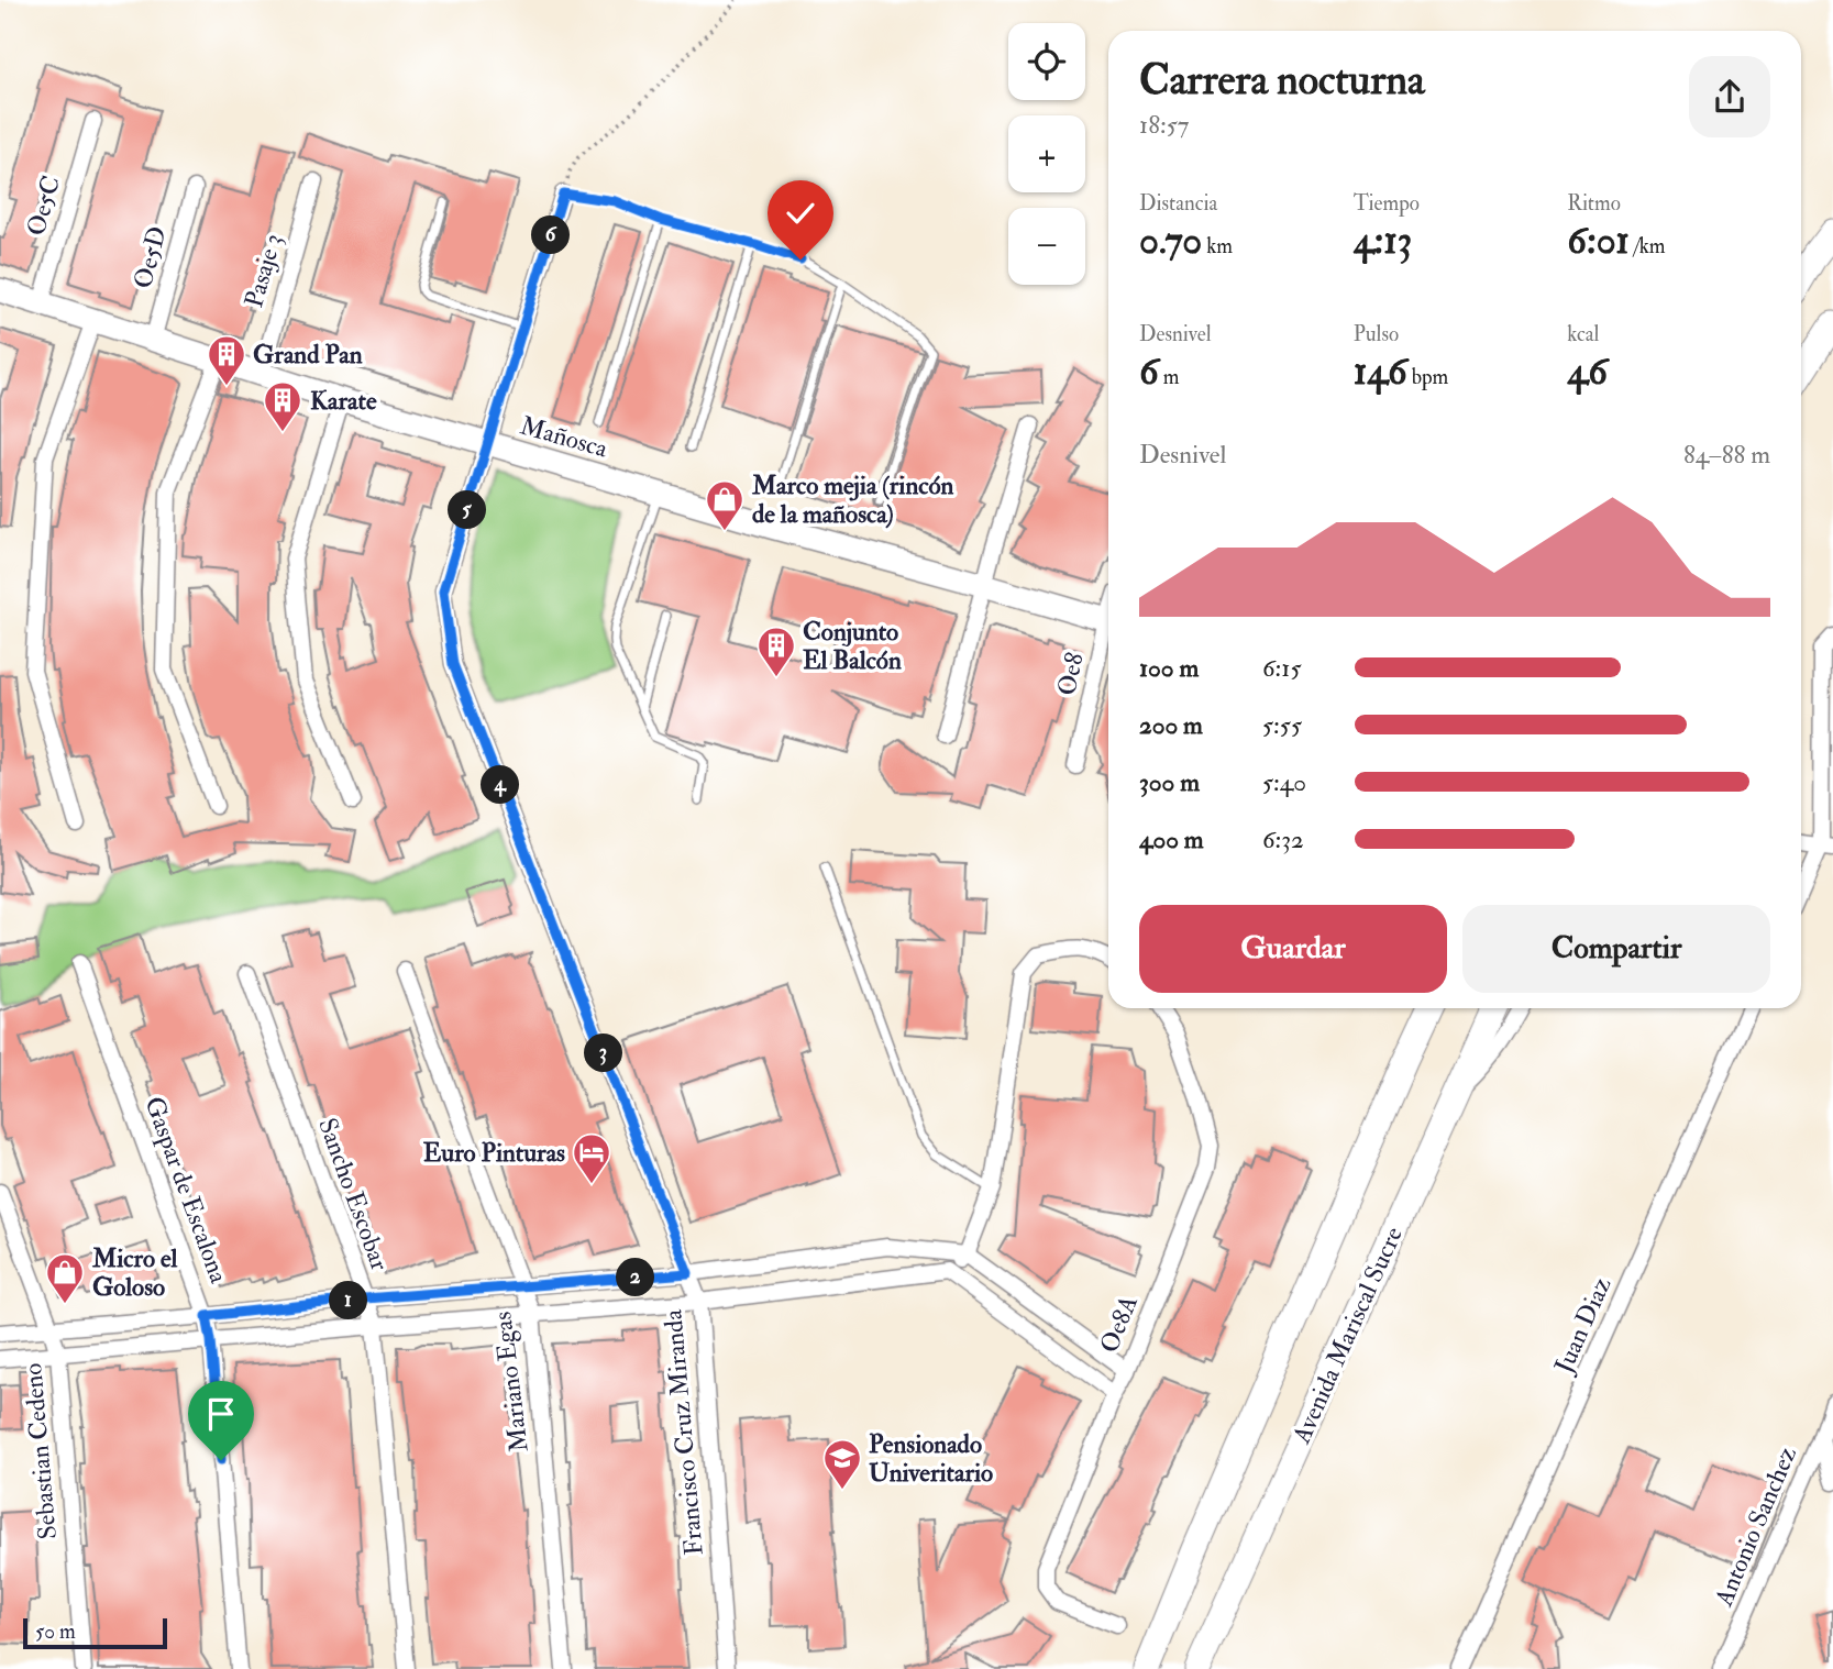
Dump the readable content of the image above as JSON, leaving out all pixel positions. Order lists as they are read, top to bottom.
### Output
{
  "streets": {
    "main road": ["Avenida Mariscal Sucre"],
    "street": [
      "Oe5C",
      "Oe5D",
      "Pasaje 3",
      "Mañosca",
      "Oe8",
      "Gaspar de Escalona",
      "Sancho Escobar",
      "Oe8A",
      "Juan Diaz",
      "Mariano Egas",
      "Francisco Cruz Miranda",
      "Sebastian Cedeno",
      "Antonio Sanchez"
    ]
  },
  "crossings": [
    ["Oe5C", "Mañosca"],
    ["Oe5D", "Mañosca"],
    ["Pasaje 3", "Mañosca"],
    ["Mañosca", "Francisco Cruz Miranda"]
  ],
  "places": {
    "building": ["Grand Pan", "Karate", "Conjunto El Balcón"],
    "shop": ["Marco mejia (rincón de la mañosca)", "Micro el Goloso"],
    "hotel": ["Euro Pinturas"],
    "school or university": ["Pensionado Univeritario"]
  },
  "scale_bar": "50 m",
  "page": {
    "map_buttons": ["+", "−"],
    "heading": ["Carrera nocturna", "18:57"],
    "stats": [
      ["Distancia", "0.70 km"],
      ["Tiempo", "4:13"],
      ["Ritmo", "6:01 /km"],
      ["Desnivel", "6 m"],
      ["Pulso", "146 bpm"],
      ["kcal", "46"]
    ],
    "pins": [
      "6",
      "5",
      "4",
      "3",
      "2",
      "1"
    ],
    "chart": ["Desnivel", "84–88 m"],
    "list": [
      {
        "name": "100 m",
        "note": "6:15"
      },
      {
        "name": "200 m",
        "note": "5:55"
      },
      {
        "name": "300 m",
        "note": "5:40"
      },
      {
        "name": "400 m",
        "note": "6:32"
      }
    ],
    "buttons": ["Guardar", "Compartir"],
    "scale": "50 m"
  }
}
